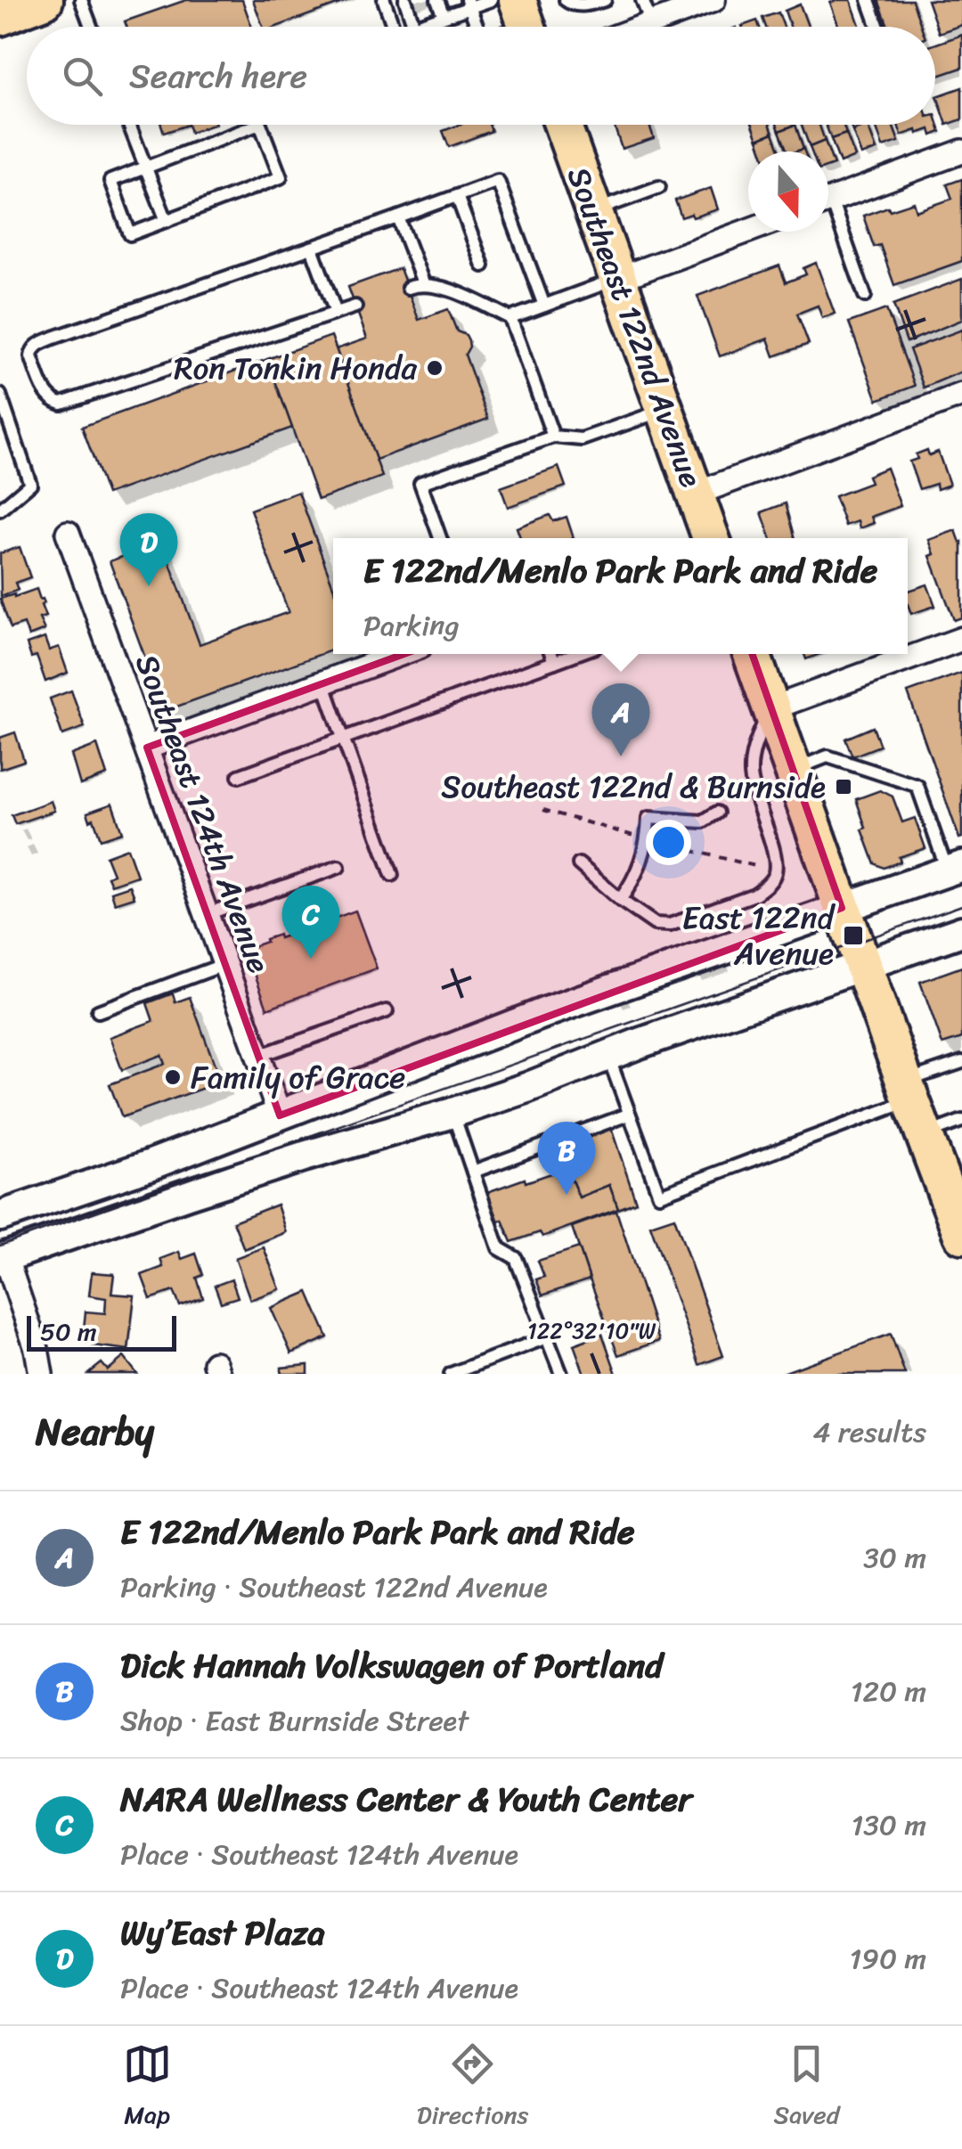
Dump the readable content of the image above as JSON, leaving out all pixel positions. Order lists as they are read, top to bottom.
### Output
{
  "streets": {
    "main road": ["Southeast 122nd Avenue"],
    "street": ["Southeast 124th Avenue"]
  },
  "places": {
    "other": ["Ron Tonkin Honda", "Family of Grace"],
    "transit": ["Southeast 122nd & Burnside", "East 122nd Avenue"]
  },
  "scale_bar": "50 m",
  "north": "bottom",
  "page": {
    "search": "Search here",
    "pins": [
      "D",
      "A",
      "C",
      "B"
    ],
    "popup": ["E 122nd/Menlo Park Park and Ride", "Parking"],
    "scale": "50 m",
    "heading": ["Nearby", "4 results"],
    "list": [
      {
        "mark": "A",
        "name": "E 122nd/Menlo Park Park and Ride",
        "note": "Parking · Southeast 122nd Avenue",
        "value": "30 m"
      },
      {
        "mark": "B",
        "name": "Dick Hannah Volkswagen of Portland",
        "note": "Shop · East Burnside Street",
        "value": "120 m"
      },
      {
        "mark": "C",
        "name": "NARA Wellness Center & Youth Center",
        "note": "Place · Southeast 124th Avenue",
        "value": "130 m"
      },
      {
        "mark": "D",
        "name": "Wy’East Plaza",
        "note": "Place · Southeast 124th Avenue",
        "value": "190 m"
      }
    ],
    "nav": ["Map", "Directions", "Saved"]
  },
  "coordinates": ["122°32'10\"W"]
}
